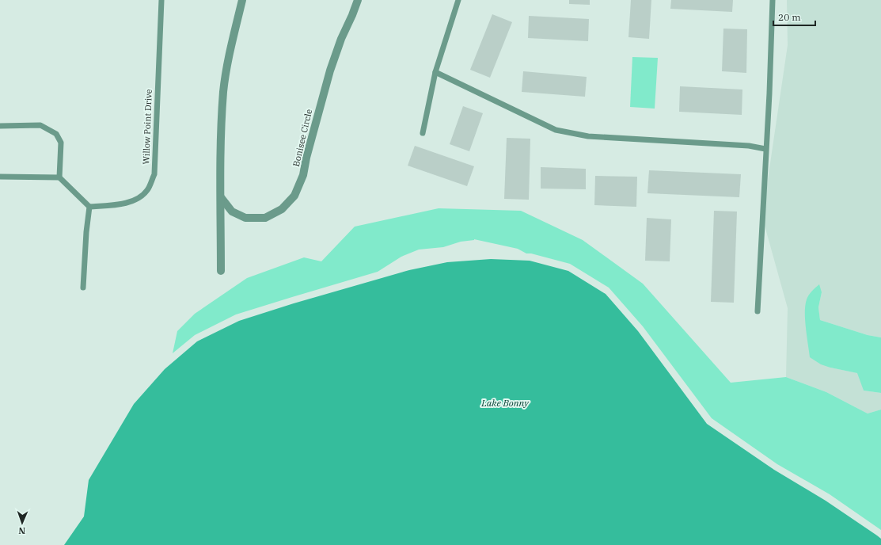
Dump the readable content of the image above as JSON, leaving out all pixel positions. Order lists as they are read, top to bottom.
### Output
{
  "streets": {
    "street": ["Bonisee Circle"],
    "lane": ["Willow Point Drive"]
  },
  "water": ["Lake Bonny"],
  "scale_bar": "20 m",
  "north": "bottom"
}
